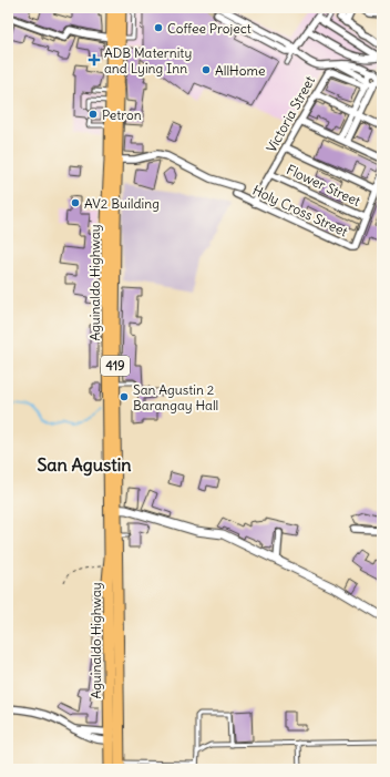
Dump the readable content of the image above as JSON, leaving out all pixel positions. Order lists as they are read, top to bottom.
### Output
{
  "streets": {
    "highway": ["Aguinaldo Highway", "419"],
    "street": ["Victoria Street", "Flower Street", "Holy Cross Street"]
  },
  "crossings": [
    ["Victoria Street", "Flower Street"],
    ["Victoria Street", "Holy Cross Street"],
    ["Flower Street", "Holy Cross Street"]
  ],
  "districts": ["San Agustin"],
  "places": {
    "other": [
      "Coffee Project",
      "AllHome",
      "Petron",
      "AV2 Building",
      "San Agustin 2 Barangay Hall"
    ],
    "health": ["ADB Maternity and Lying Inn"]
  }
}
